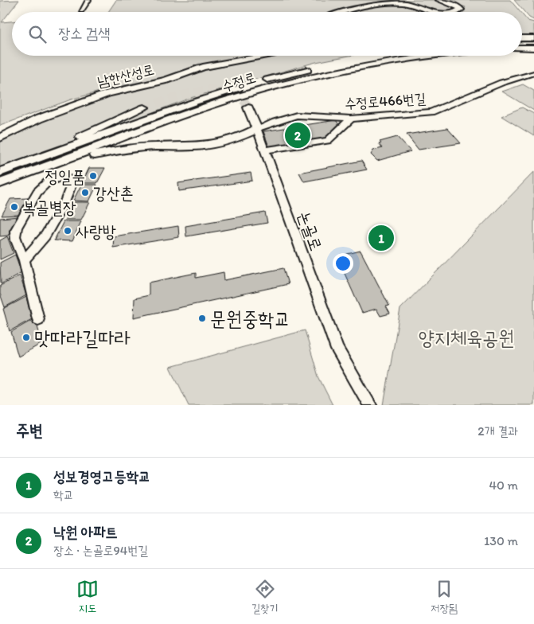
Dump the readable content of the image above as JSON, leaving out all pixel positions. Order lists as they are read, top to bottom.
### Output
{
  "streets": {
    "main road": ["남한산성로", "수정로"],
    "street": ["수정로466번길", "논골로"]
  },
  "crossings": [
    ["수정로466번길", "논골로"]
  ],
  "parks": ["양지체육공원"],
  "places": [
    "정일품",
    "강산촌",
    "복골별장",
    "사랑방",
    "문원중학교",
    "맛따라길따라"
  ],
  "page": {
    "search": "장소 검색",
    "pins": ["2", "1"],
    "heading": ["주변", "2개 결과"],
    "list": [
      {
        "mark": "1",
        "name": "성보경영고등학교",
        "note": "학교",
        "value": "40 m"
      },
      {
        "mark": "2",
        "name": "낙원 아파트",
        "note": "장소 · 논골로94번길",
        "value": "130 m"
      }
    ],
    "nav": ["지도", "길찾기", "저장됨"]
  }
}
